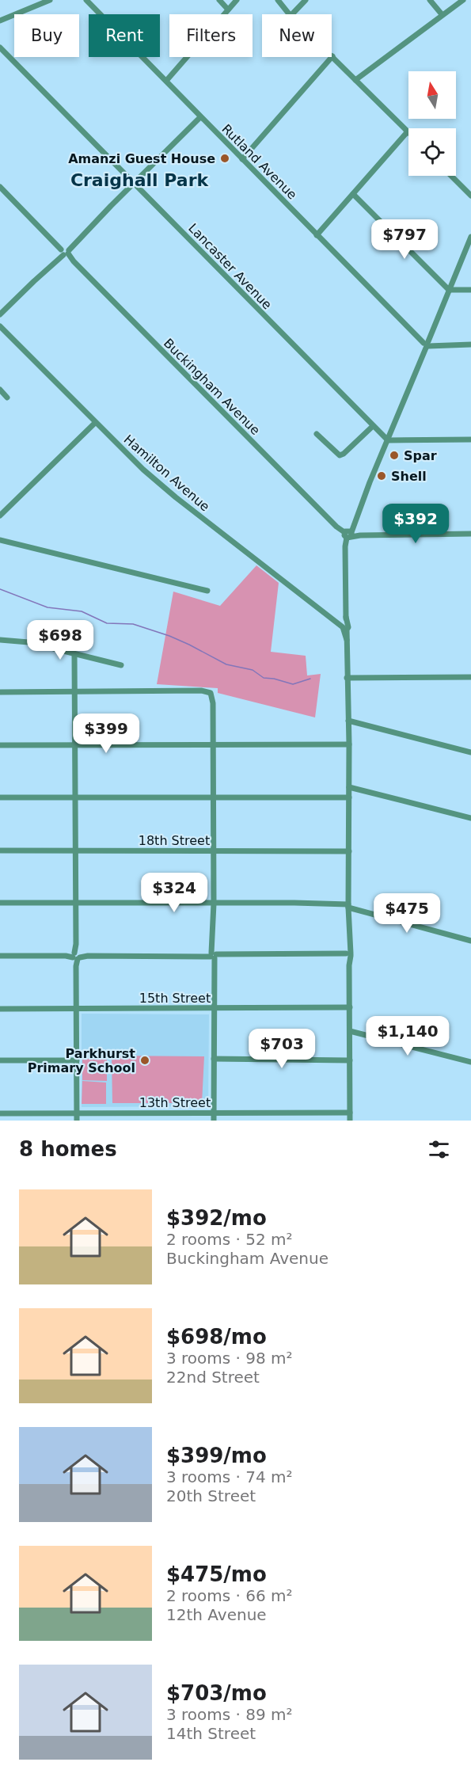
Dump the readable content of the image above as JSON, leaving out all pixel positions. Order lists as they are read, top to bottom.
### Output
{
  "streets": {
    "street": [
      "Rutland Avenue",
      "Lancaster Avenue",
      "Buckingham Avenue",
      "Hamilton Avenue",
      "18th Street",
      "15th Street",
      "13th Street"
    ]
  },
  "districts": ["Craighall Park"],
  "places": [
    "Amanzi Guest House",
    "Spar",
    "Shell",
    "Parkhurst Primary School"
  ],
  "north": "top",
  "page": {
    "chip": [
      "Buy",
      "Rent",
      "Filters",
      "New"
    ],
    "price": [
      "$797",
      "$392",
      "$698",
      "$399",
      "$324",
      "$475",
      "$1,140",
      "$703"
    ],
    "heading": "8 homes",
    "list": [
      {
        "name": "$392/mo",
        "note": "2 rooms · 52 m² · Buckingham Avenue"
      },
      {
        "name": "$698/mo",
        "note": "3 rooms · 98 m² · 22nd Street"
      },
      {
        "name": "$399/mo",
        "note": "3 rooms · 74 m² · 20th Street"
      },
      {
        "name": "$475/mo",
        "note": "2 rooms · 66 m² · 12th Avenue"
      },
      {
        "name": "$703/mo",
        "note": "3 rooms · 89 m² · 14th Street"
      }
    ]
  }
}
